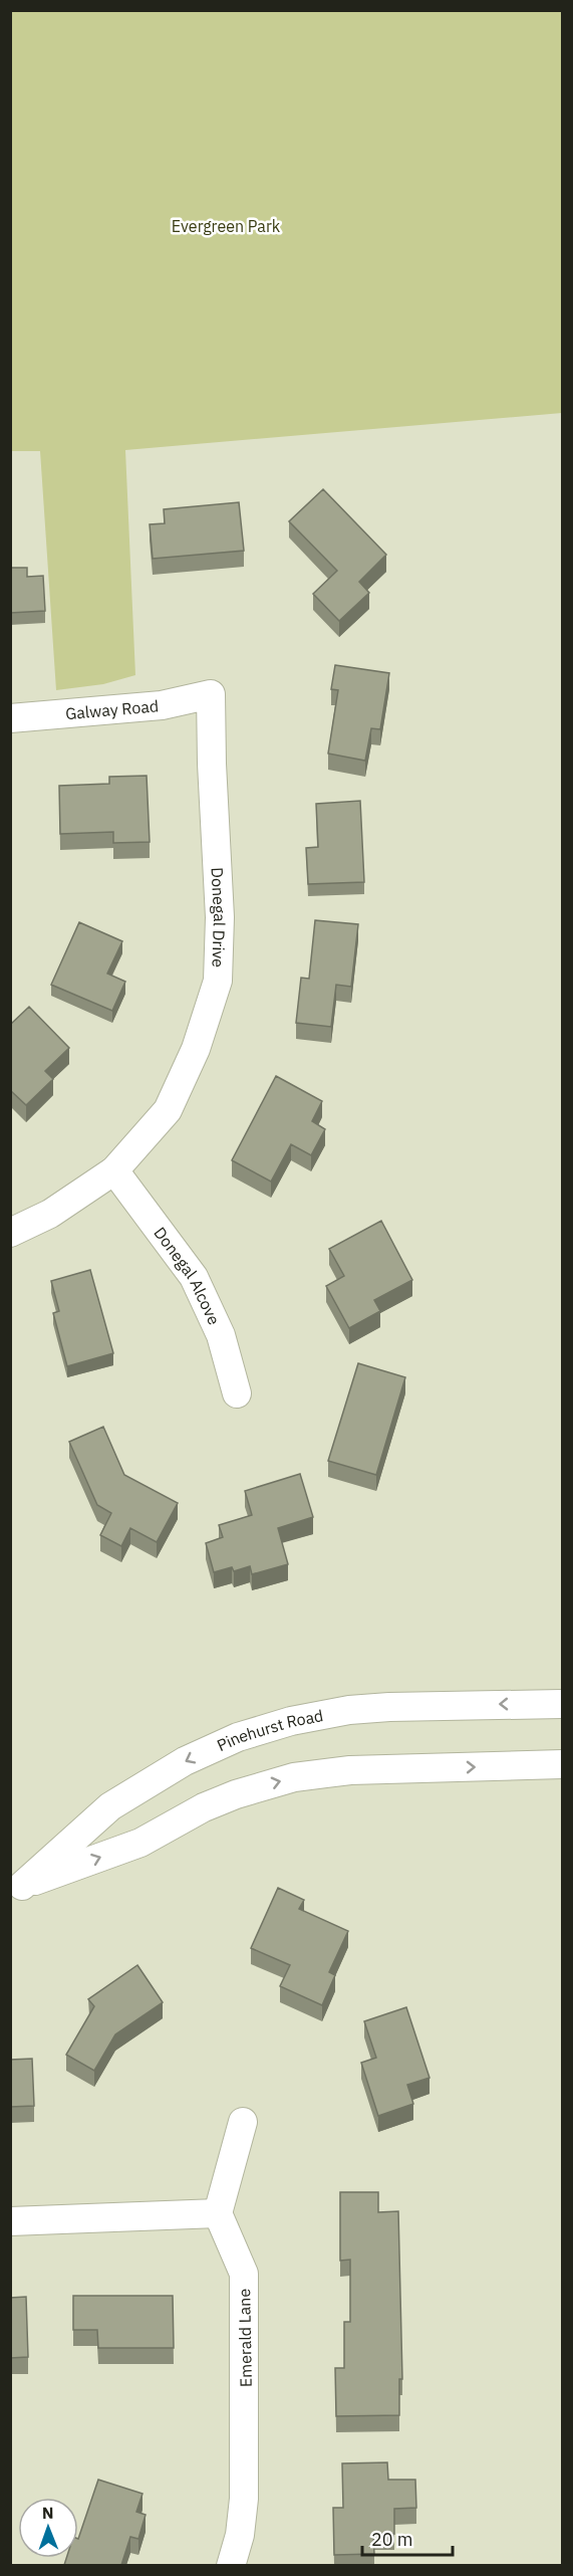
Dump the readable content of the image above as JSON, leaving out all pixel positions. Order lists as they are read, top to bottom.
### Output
{
  "streets": {
    "street": [
      "Galway Road",
      "Donegal Drive",
      "Donegal Alcove",
      "Pinehurst Road",
      "Emerald Lane"
    ]
  },
  "crossings": [
    ["Galway Road", "Donegal Drive"],
    ["Donegal Drive", "Donegal Alcove"]
  ],
  "parks": ["Evergreen Park"],
  "scale_bar": "20 m",
  "north": "top"
}
